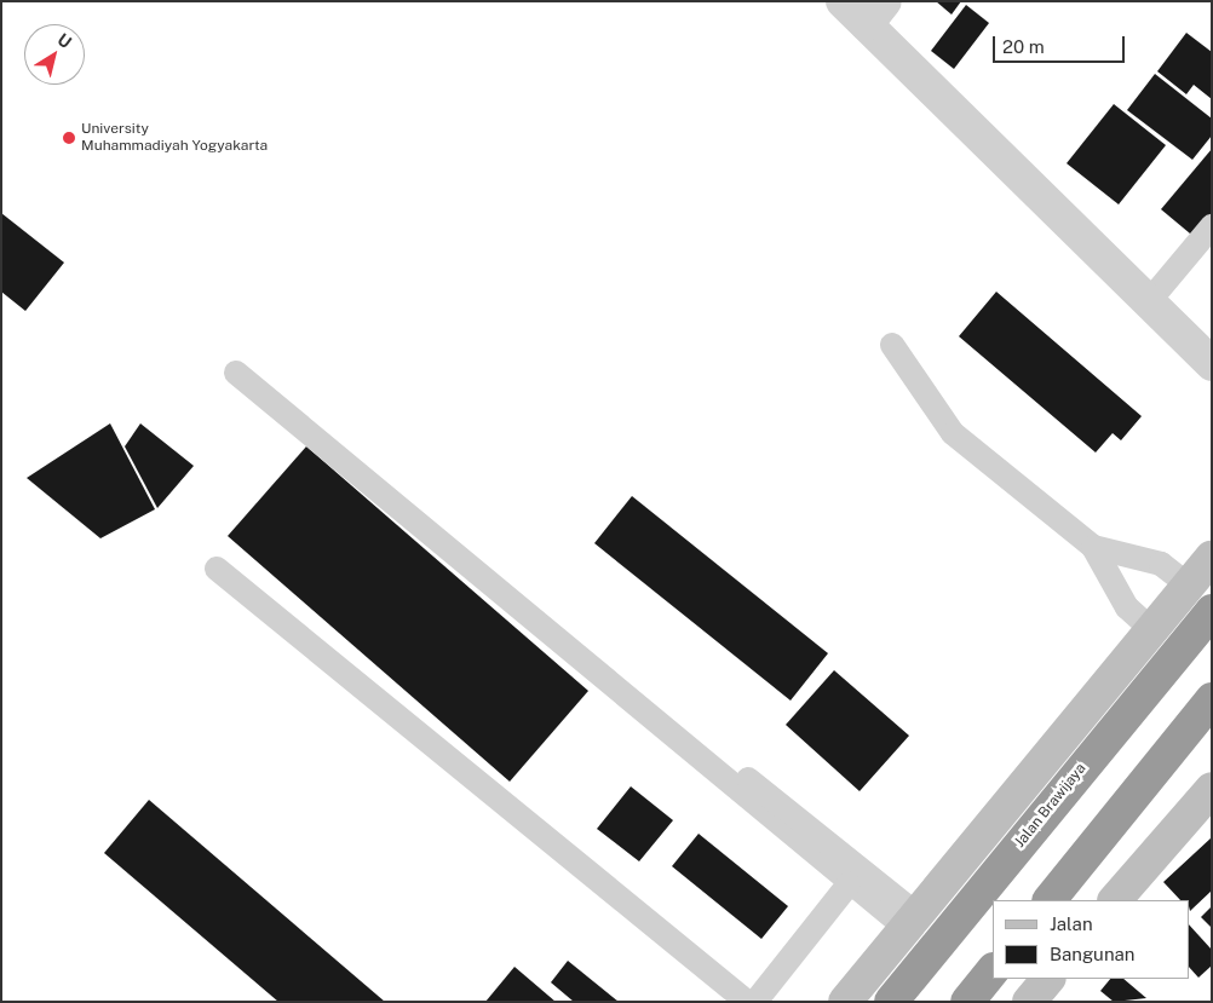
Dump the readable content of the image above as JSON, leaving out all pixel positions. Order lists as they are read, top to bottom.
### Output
{
  "streets": {
    "highway": ["Jalan Brawijaya"]
  },
  "places": ["University Muhammadiyah Yogyakarta"],
  "legend": ["Jalan", "Bangunan"],
  "scale_bar": "20 m",
  "north": "top right"
}
